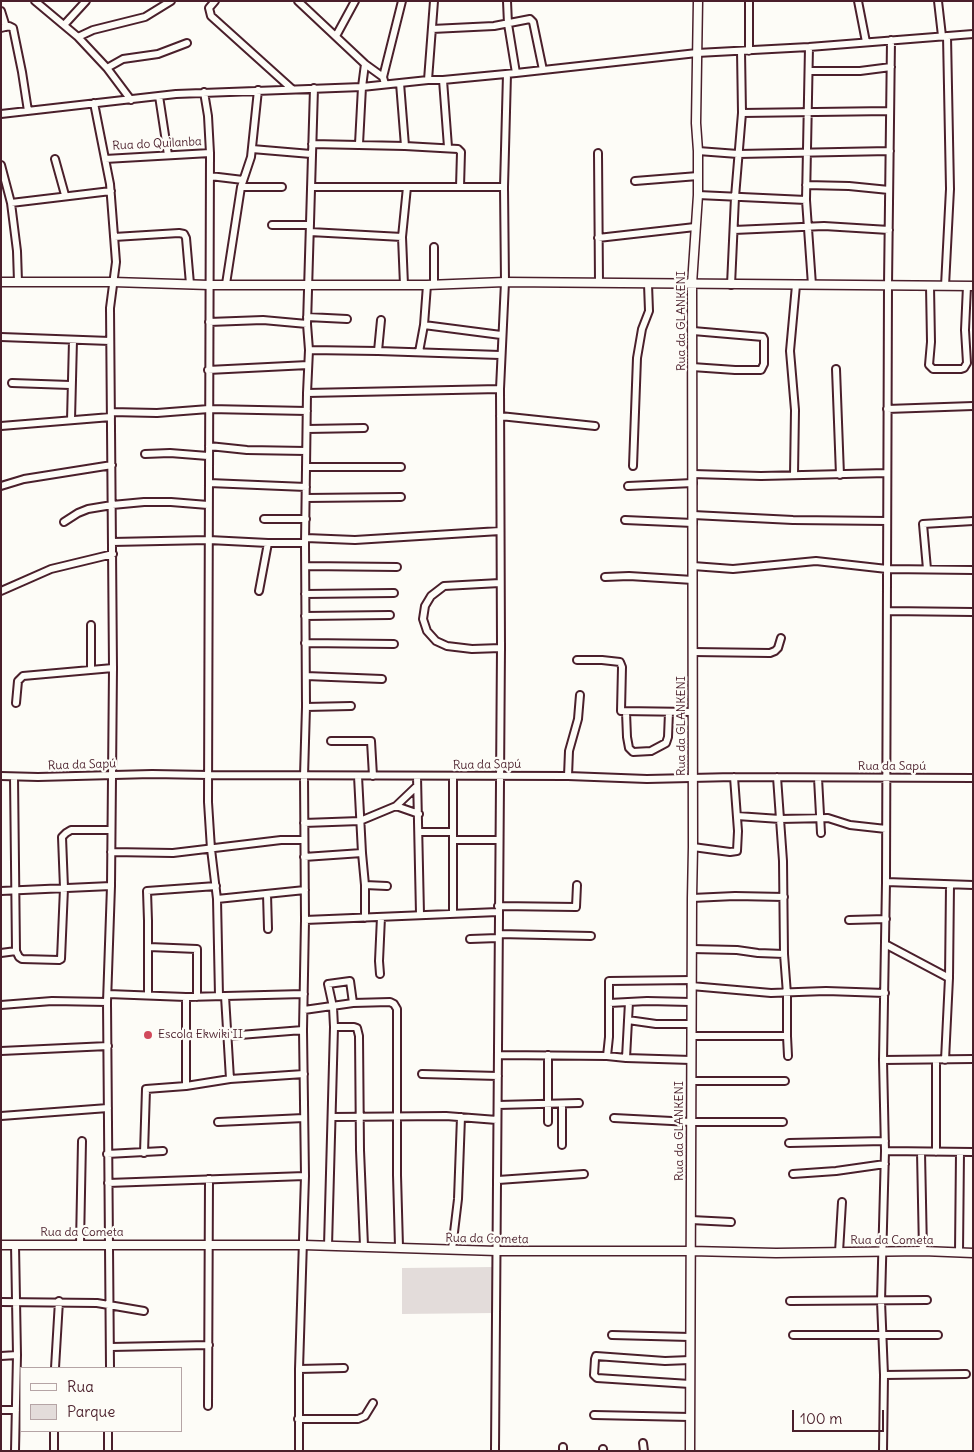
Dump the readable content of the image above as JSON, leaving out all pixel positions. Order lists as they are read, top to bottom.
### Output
{
  "streets": {
    "street": [
      "Rua do Quilanba",
      "Rua da GLANKENI",
      "Rua da Sapú",
      "Rua da Cometa"
    ]
  },
  "crossings": [
    ["Rua da GLANKENI", "Rua da Sapú"],
    ["Rua da GLANKENI", "Rua da Cometa"]
  ],
  "places": ["Escola Ekwiki II"],
  "legend": ["Rua", "Parque"],
  "scale_bar": "100 m"
}
